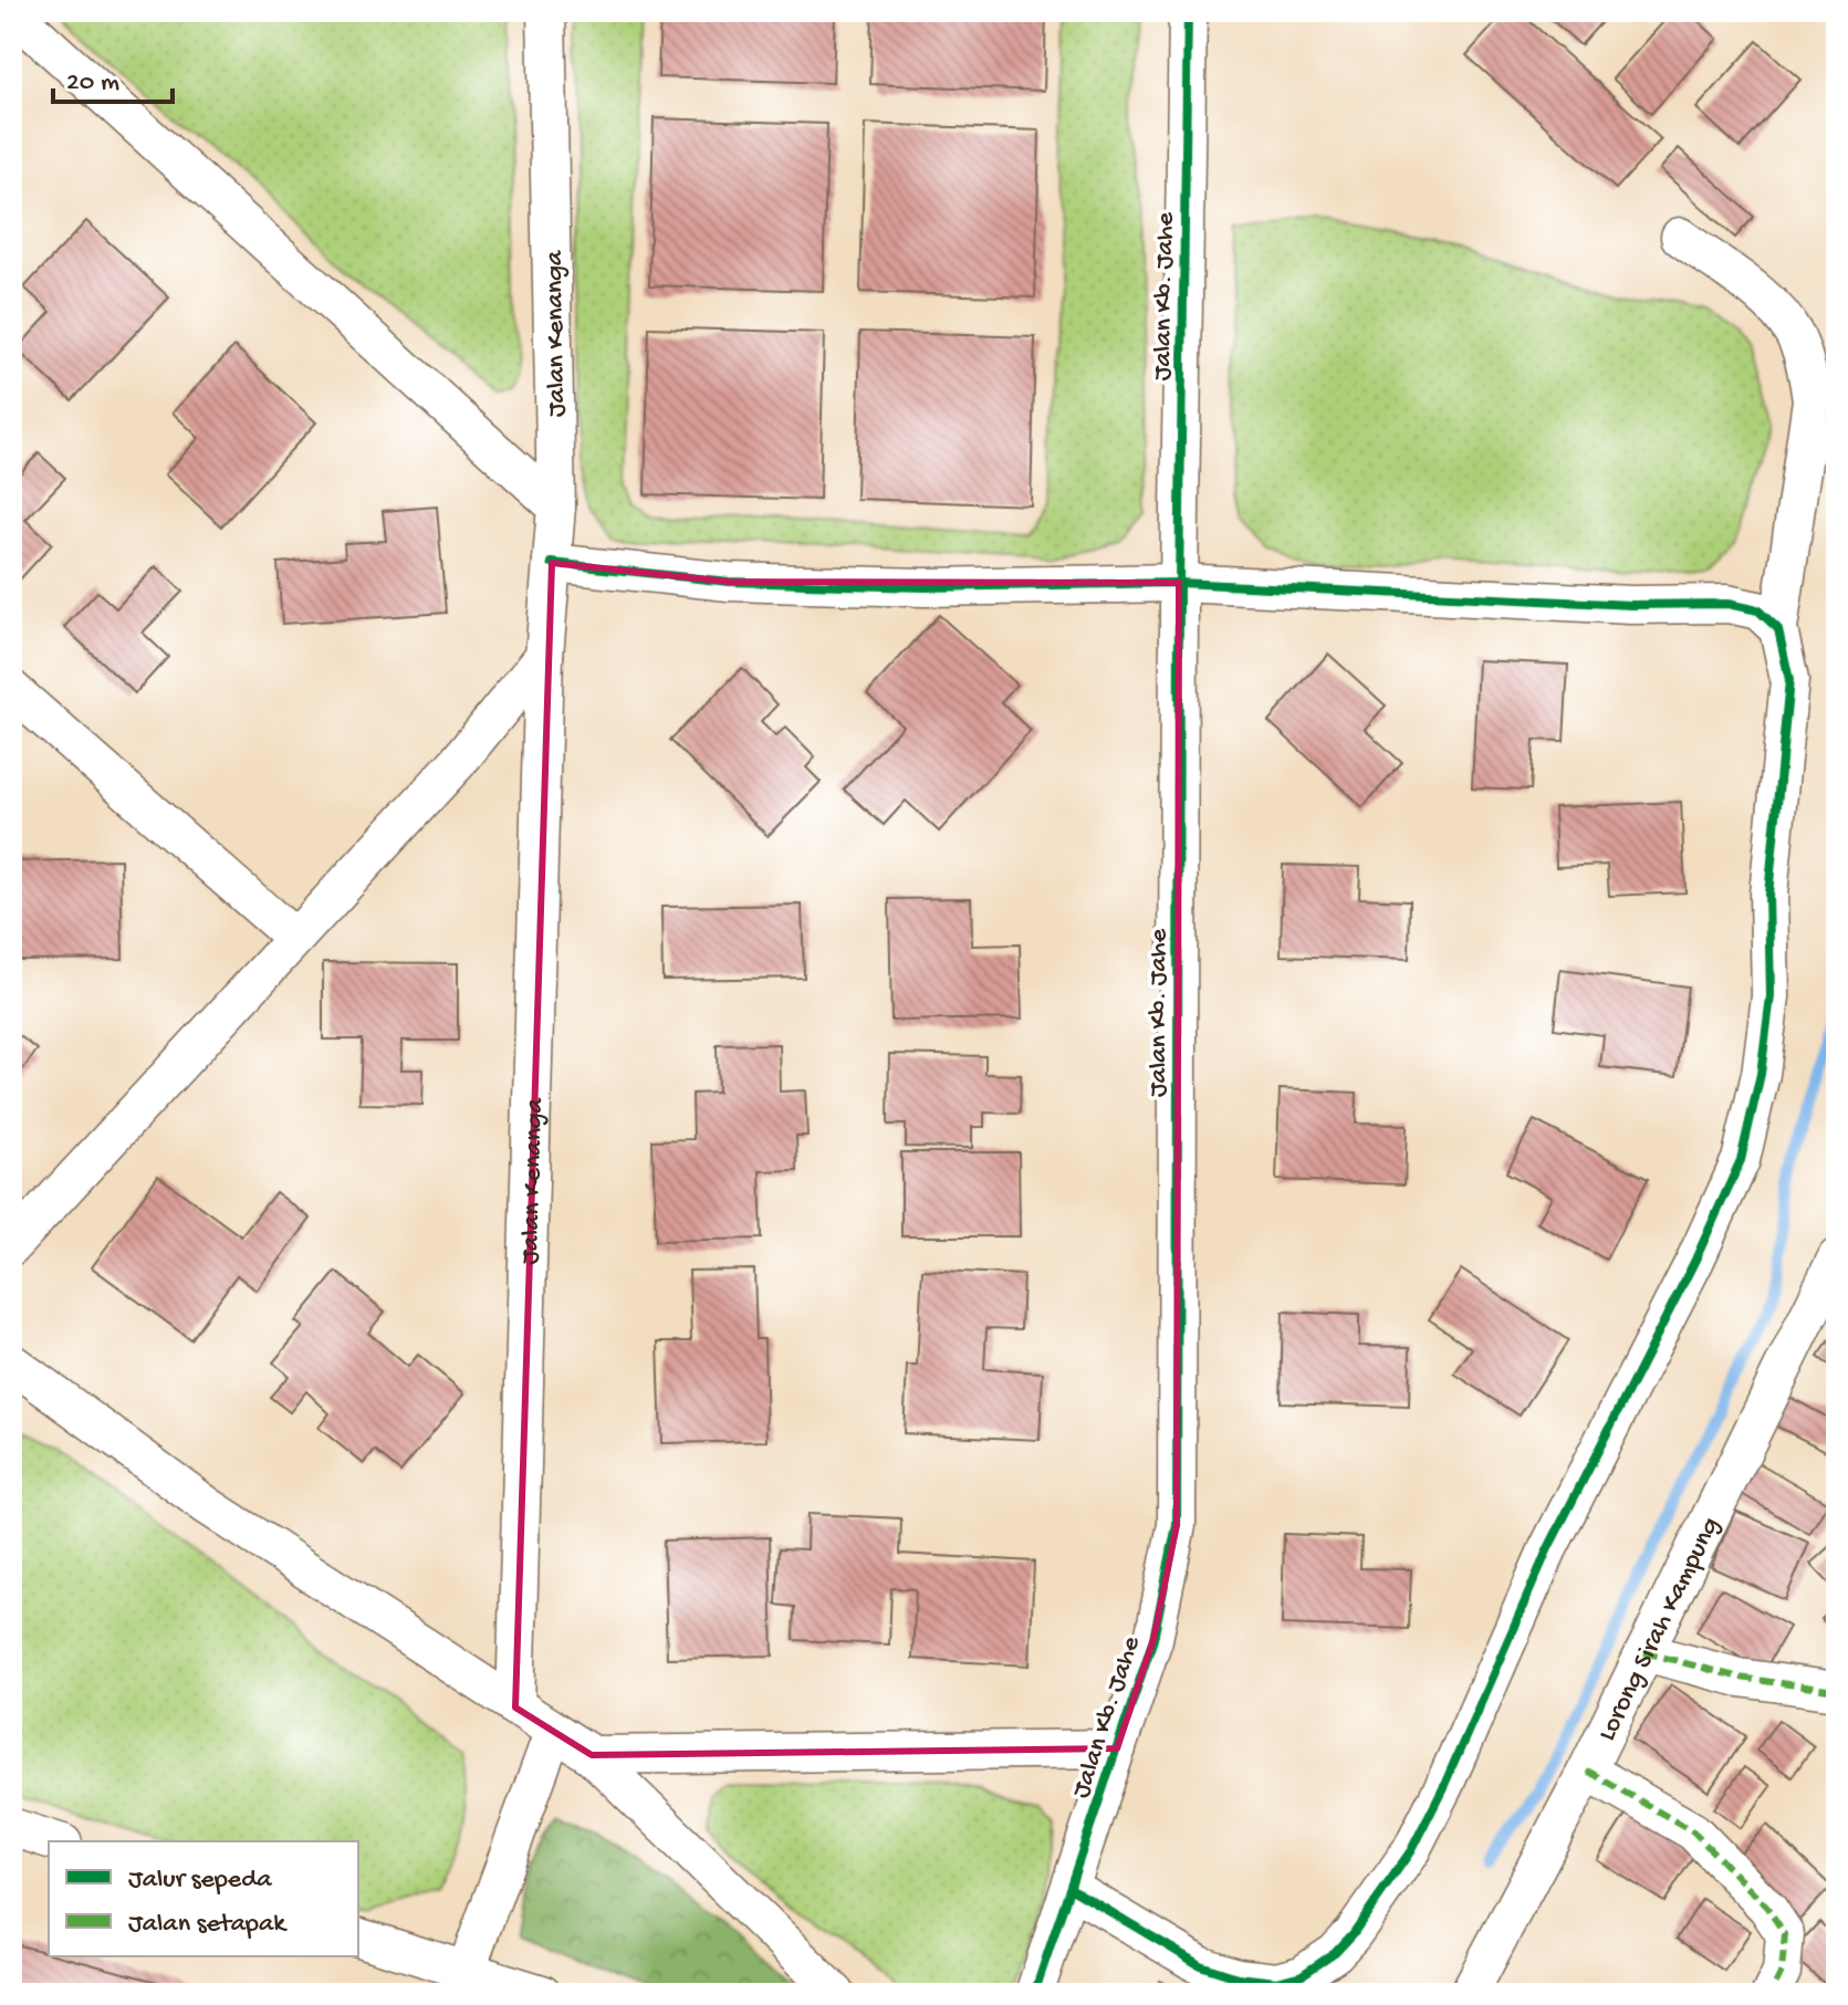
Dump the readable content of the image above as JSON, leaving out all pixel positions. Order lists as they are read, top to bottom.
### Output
{
  "streets": {
    "street": ["Jalan Kb. Jahe", "Jalan Kenanga", "Lorong Sirah Kampung"]
  },
  "legend": ["Jalur sepeda", "Jalan setapak"],
  "scale_bar": "20 m"
}
